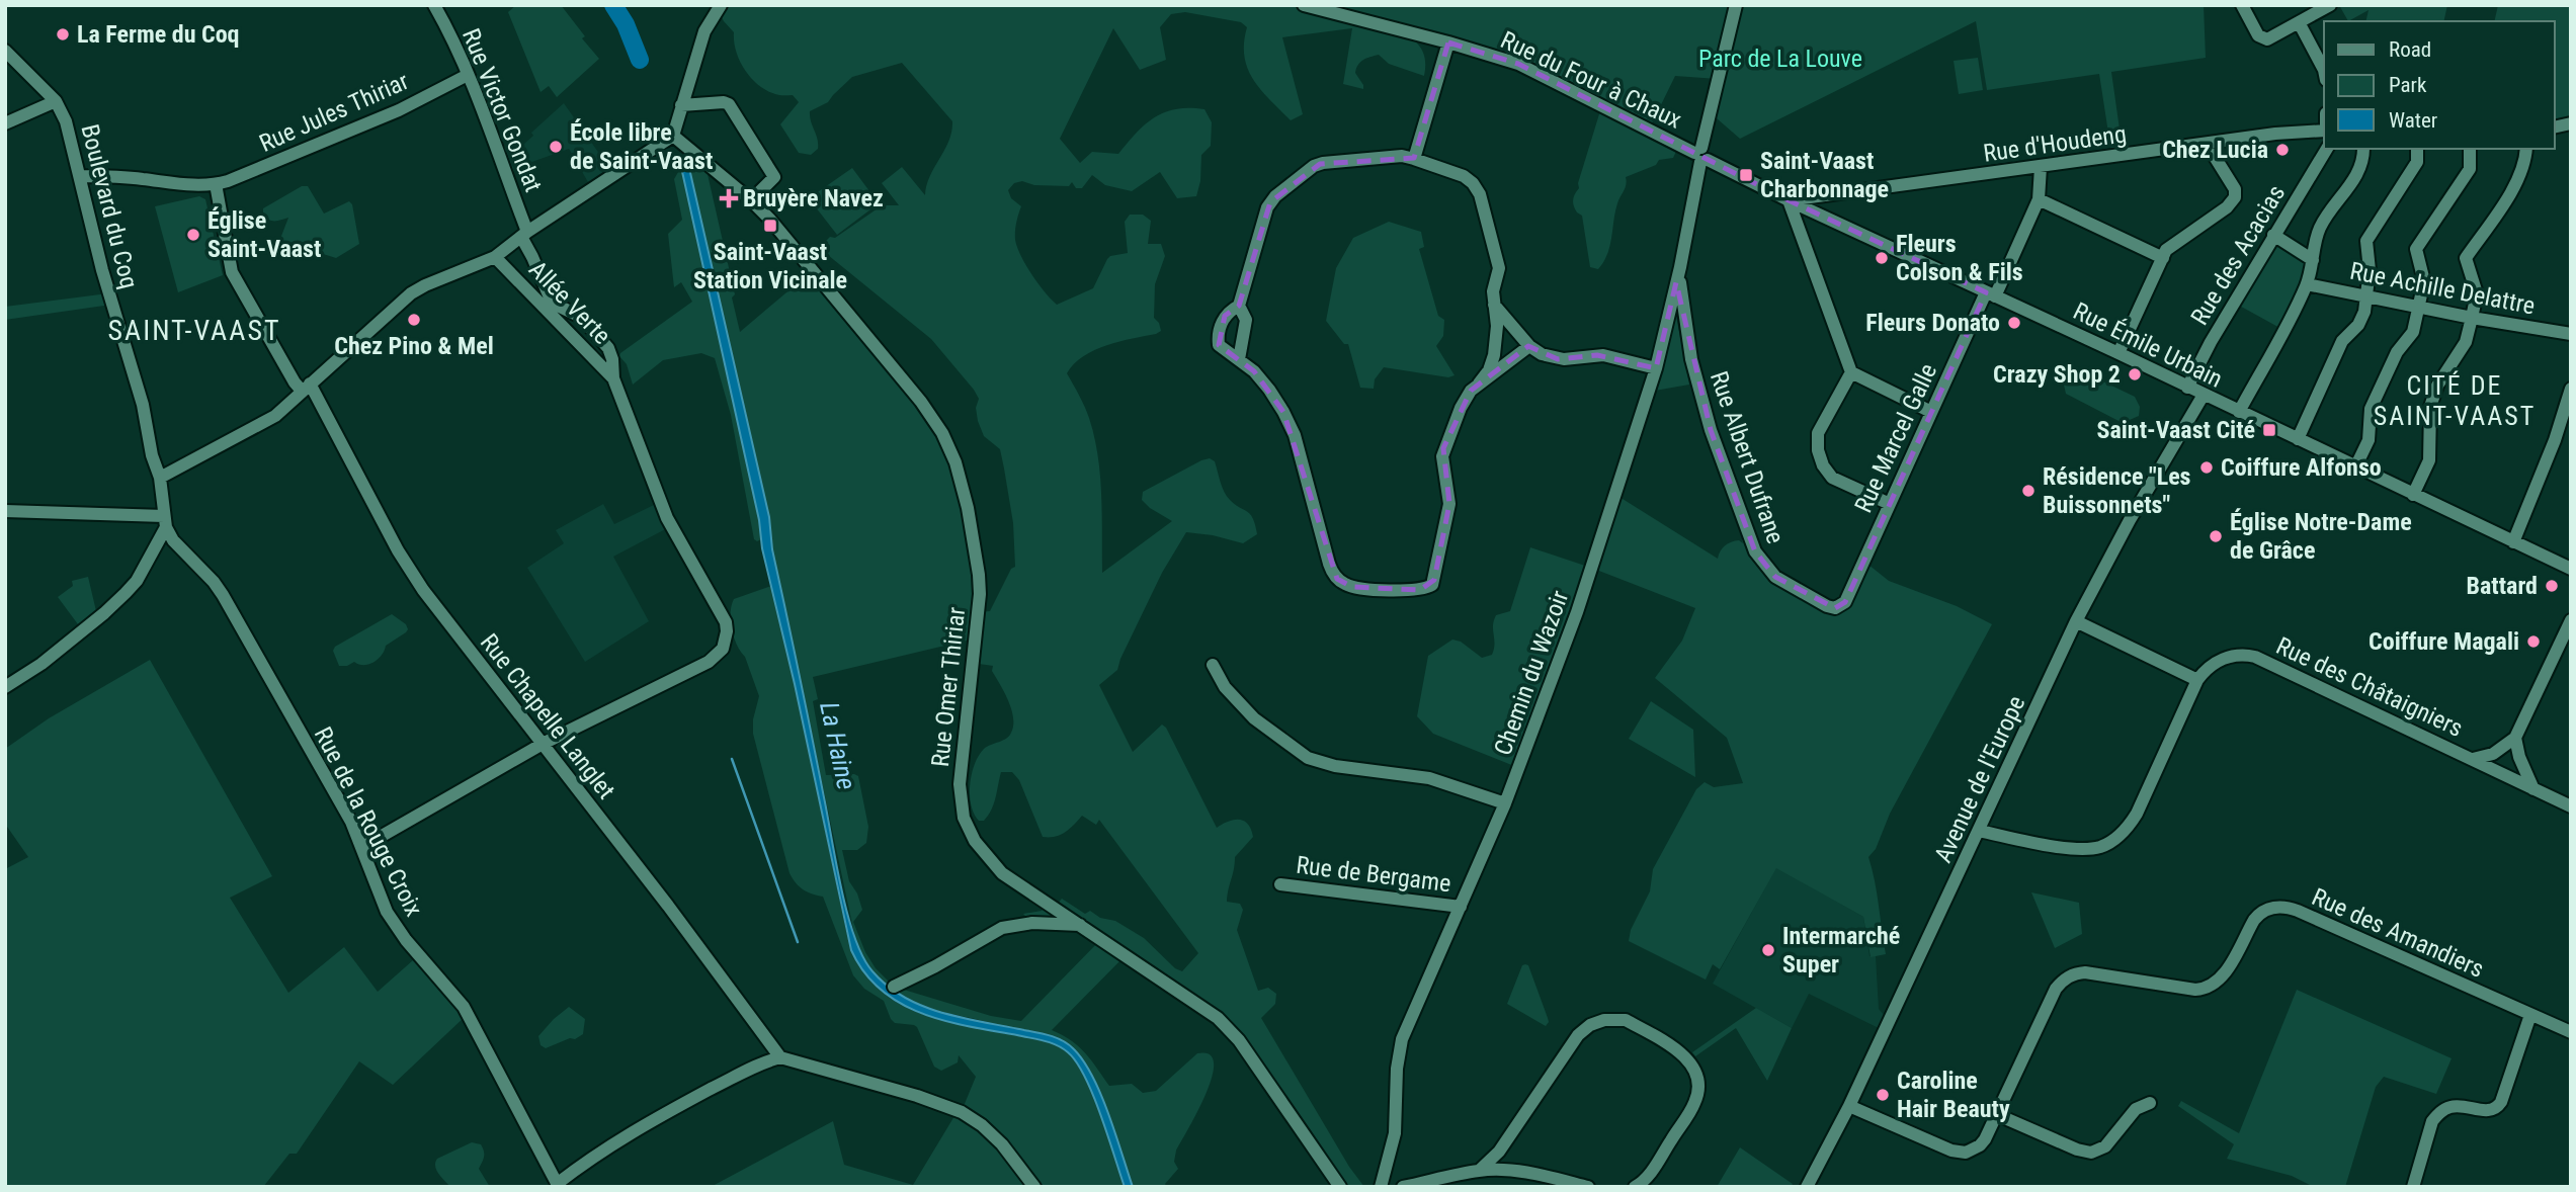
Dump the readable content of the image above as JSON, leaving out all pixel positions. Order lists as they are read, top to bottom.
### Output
{
  "streets": {
    "street": [
      "Rue du Four à Chaux",
      "Rue Victor Gondat",
      "Rue Jules Thiriar",
      "Rue d'Houdeng",
      "Boulevard du Coq",
      "Rue des Acacias",
      "Rue Achille Delattre",
      "Allée Verte",
      "Rue Émile Urbain",
      "Rue Marcel Galle",
      "Rue Albert Dufrane",
      "Chemin du Wazoir",
      "Rue Omer Thiriar",
      "Rue des Châtaigniers",
      "Rue Chapelle Langlet",
      "Avenue de l'Europe",
      "Rue de la Rouge Croix",
      "Rue de Bergame",
      "Rue des Amandiers"
    ]
  },
  "crossings": [
    ["Rue du Four à Chaux", "Rue Émile Urbain"],
    ["Rue du Four à Chaux", "Chemin du Wazoir"],
    ["Rue Victor Gondat", "Rue Jules Thiriar"],
    ["Rue Victor Gondat", "Allée Verte"],
    ["Rue Jules Thiriar", "Rue Chapelle Langlet"],
    ["Rue d'Houdeng", "Rue Émile Urbain"],
    ["Boulevard du Coq", "Rue de la Rouge Croix"],
    ["Rue des Acacias", "Rue Émile Urbain"],
    ["Allée Verte", "Rue Chapelle Langlet"],
    ["Rue Émile Urbain", "Rue Marcel Galle"],
    ["Rue Émile Urbain", "Chemin du Wazoir"],
    ["Rue Émile Urbain", "Avenue de l'Europe"],
    ["Rue Marcel Galle", "Rue Albert Dufrane"],
    ["Rue Albert Dufrane", "Chemin du Wazoir"],
    ["Chemin du Wazoir", "Rue de Bergame"],
    ["Avenue de l'Europe", "Rue des Amandiers"]
  ],
  "districts": ["SAINT-VAAST", "CITÉ DE SAINT-VAAST"],
  "water": ["La Haine"],
  "parks": ["Parc de La Louve"],
  "places": {
    "other": [
      "La Ferme du Coq",
      "École libre de Saint-Vaast",
      "Chez Lucia",
      "Église Saint-Vaast",
      "Fleurs Colson & Fils",
      "Chez Pino & Mel",
      "Fleurs Donato",
      "Crazy Shop 2",
      "Coiffure Alfonso",
      "Résidence \"Les Buissonnets\"",
      "Église Notre-Dame de Grâce",
      "Battard",
      "Coiffure Magali",
      "Intermarché Super",
      "Caroline Hair Beauty"
    ],
    "transit": ["Saint-Vaast Charbonnage", "Saint-Vaast Station Vicinale", "Saint-Vaast Cité"],
    "health": ["Bruyère Navez"]
  },
  "legend": ["Road", "Park", "Water"]
}
